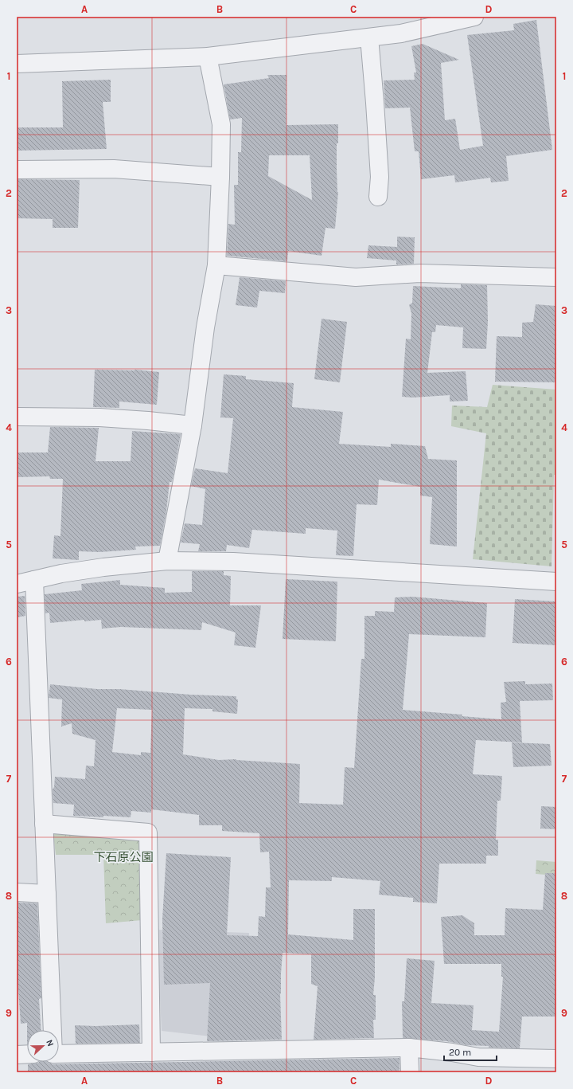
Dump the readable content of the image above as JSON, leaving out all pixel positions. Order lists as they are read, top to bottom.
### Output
{
  "parks": ["下石原公園"],
  "scale_bar": "20 m",
  "north": "right",
  "grid": {
    "columns": [
      "A",
      "B",
      "C",
      "D"
    ],
    "rows": [
      "1",
      "2",
      "3",
      "4",
      "5",
      "6",
      "7",
      "8",
      "9"
    ]
  }
}
